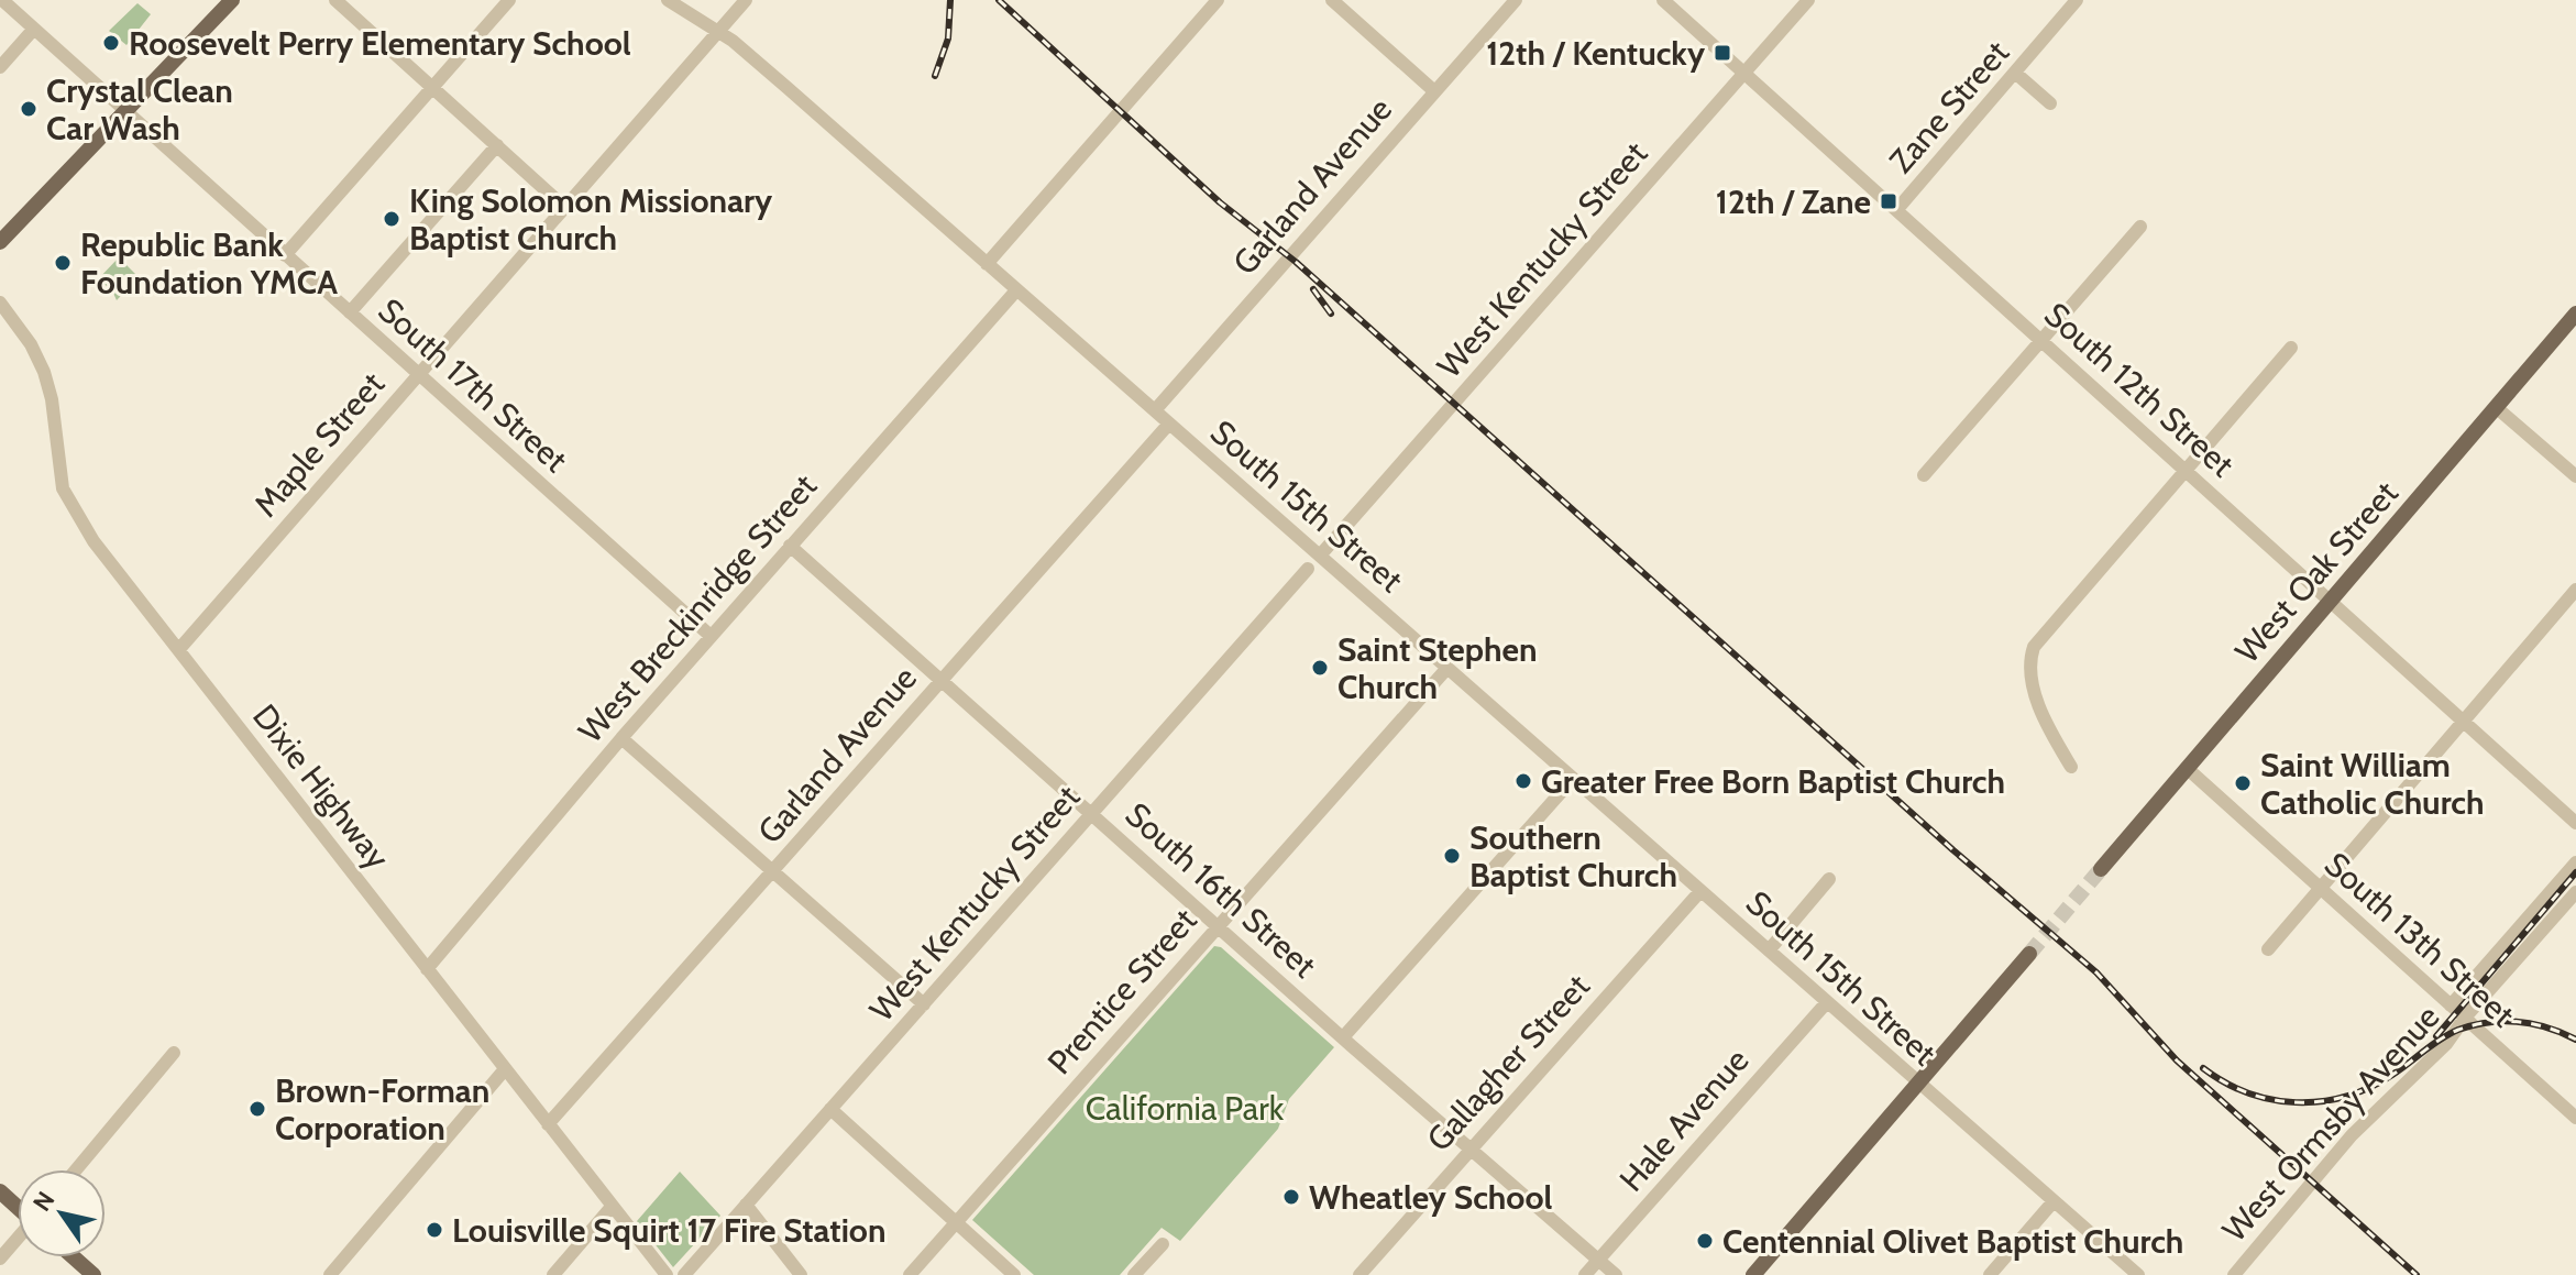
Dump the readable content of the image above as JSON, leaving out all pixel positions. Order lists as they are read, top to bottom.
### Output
{
  "streets": {
    "main road": ["West Oak Street"],
    "street": [
      "Zane Street",
      "Garland Avenue",
      "West Kentucky Street",
      "South 17th Street",
      "South 12th Street",
      "Maple Street",
      "South 15th Street",
      "West Breckinridge Street",
      "Dixie Highway",
      "South 16th Street",
      "South 13th Street",
      "Prentice Street",
      "Gallagher Street",
      "Hale Avenue",
      "West Ormsby Avenue"
    ]
  },
  "crossings": [
    ["Zane Street", "South 12th Street"],
    ["Garland Avenue", "South 15th Street"],
    ["Garland Avenue", "Dixie Highway"],
    ["Garland Avenue", "South 16th Street"],
    ["West Kentucky Street", "South 12th Street"],
    ["West Kentucky Street", "South 15th Street"],
    ["West Kentucky Street", "South 16th Street"],
    ["South 17th Street", "Maple Street"],
    ["South 17th Street", "West Breckinridge Street"],
    ["South 12th Street", "West Oak Street"],
    ["Maple Street", "South 15th Street"],
    ["Maple Street", "Dixie Highway"],
    ["South 15th Street", "West Breckinridge Street"],
    ["South 15th Street", "Prentice Street"],
    ["South 15th Street", "Gallagher Street"],
    ["South 15th Street", "Hale Avenue"],
    ["West Oak Street", "South 13th Street"],
    ["West Breckinridge Street", "Dixie Highway"],
    ["West Breckinridge Street", "South 16th Street"],
    ["South 16th Street", "Prentice Street"],
    ["South 16th Street", "Gallagher Street"],
    ["South 16th Street", "Hale Avenue"],
    ["South 13th Street", "West Ormsby Avenue"]
  ],
  "parks": ["California Park"],
  "places": {
    "other": [
      "Roosevelt Perry Elementary School",
      "Crystal Clean Car Wash",
      "King Solomon Missionary Baptist Church",
      "Republic Bank Foundation YMCA",
      "Saint Stephen Church",
      "Greater Free Born Baptist Church",
      "Saint William Catholic Church",
      "Southern Baptist Church",
      "Brown-Forman Corporation",
      "Wheatley School",
      "Louisville Squirt 17 Fire Station",
      "Centennial Olivet Baptist Church"
    ],
    "transit": ["12th / Kentucky", "12th / Zane"]
  },
  "north": "top left"
}
